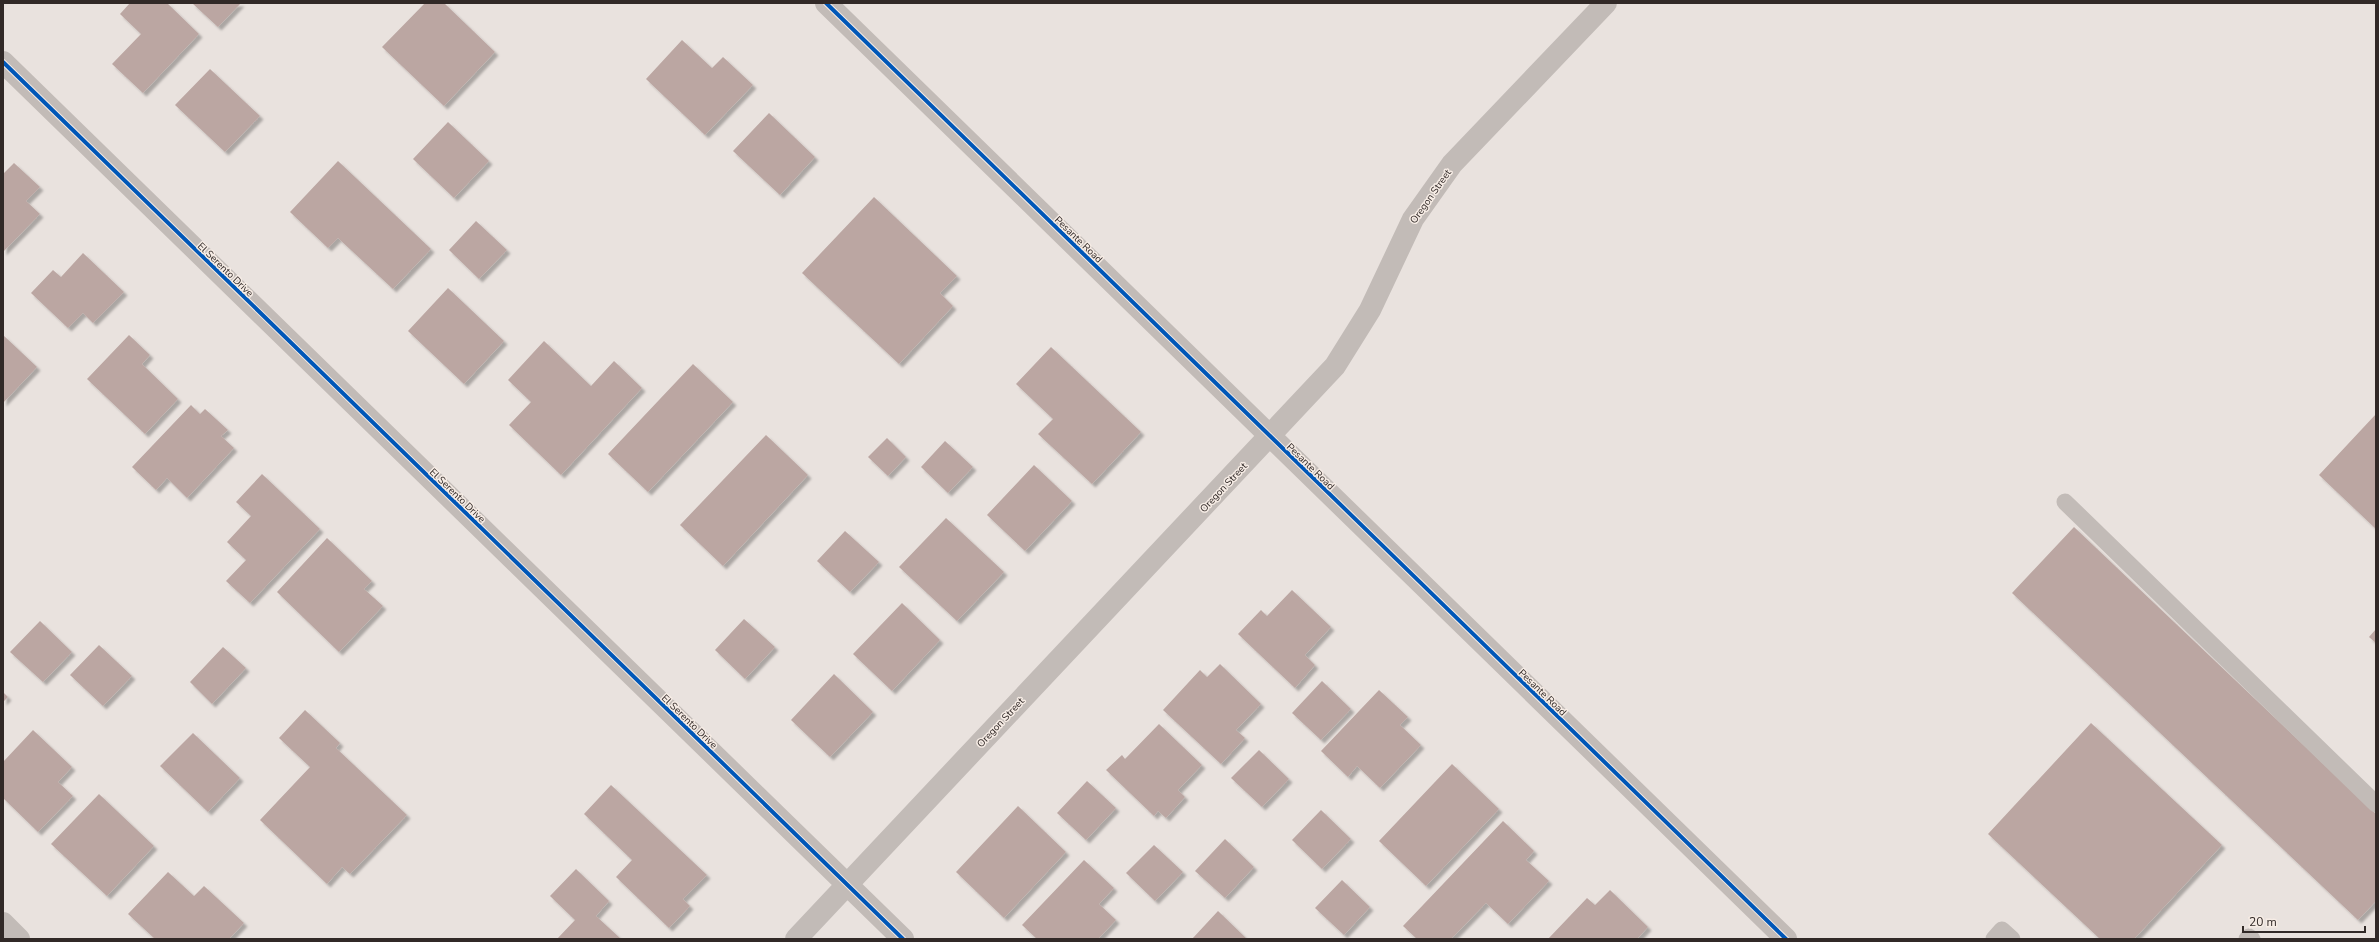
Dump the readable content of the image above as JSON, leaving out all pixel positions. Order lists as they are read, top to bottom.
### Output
{
  "streets": {
    "street": ["Oregon Street", "Pesante Road", "El Serento Drive"]
  },
  "crossings": [
    ["Oregon Street", "Pesante Road"],
    ["Oregon Street", "El Serento Drive"]
  ],
  "scale_bar": "20 m"
}
